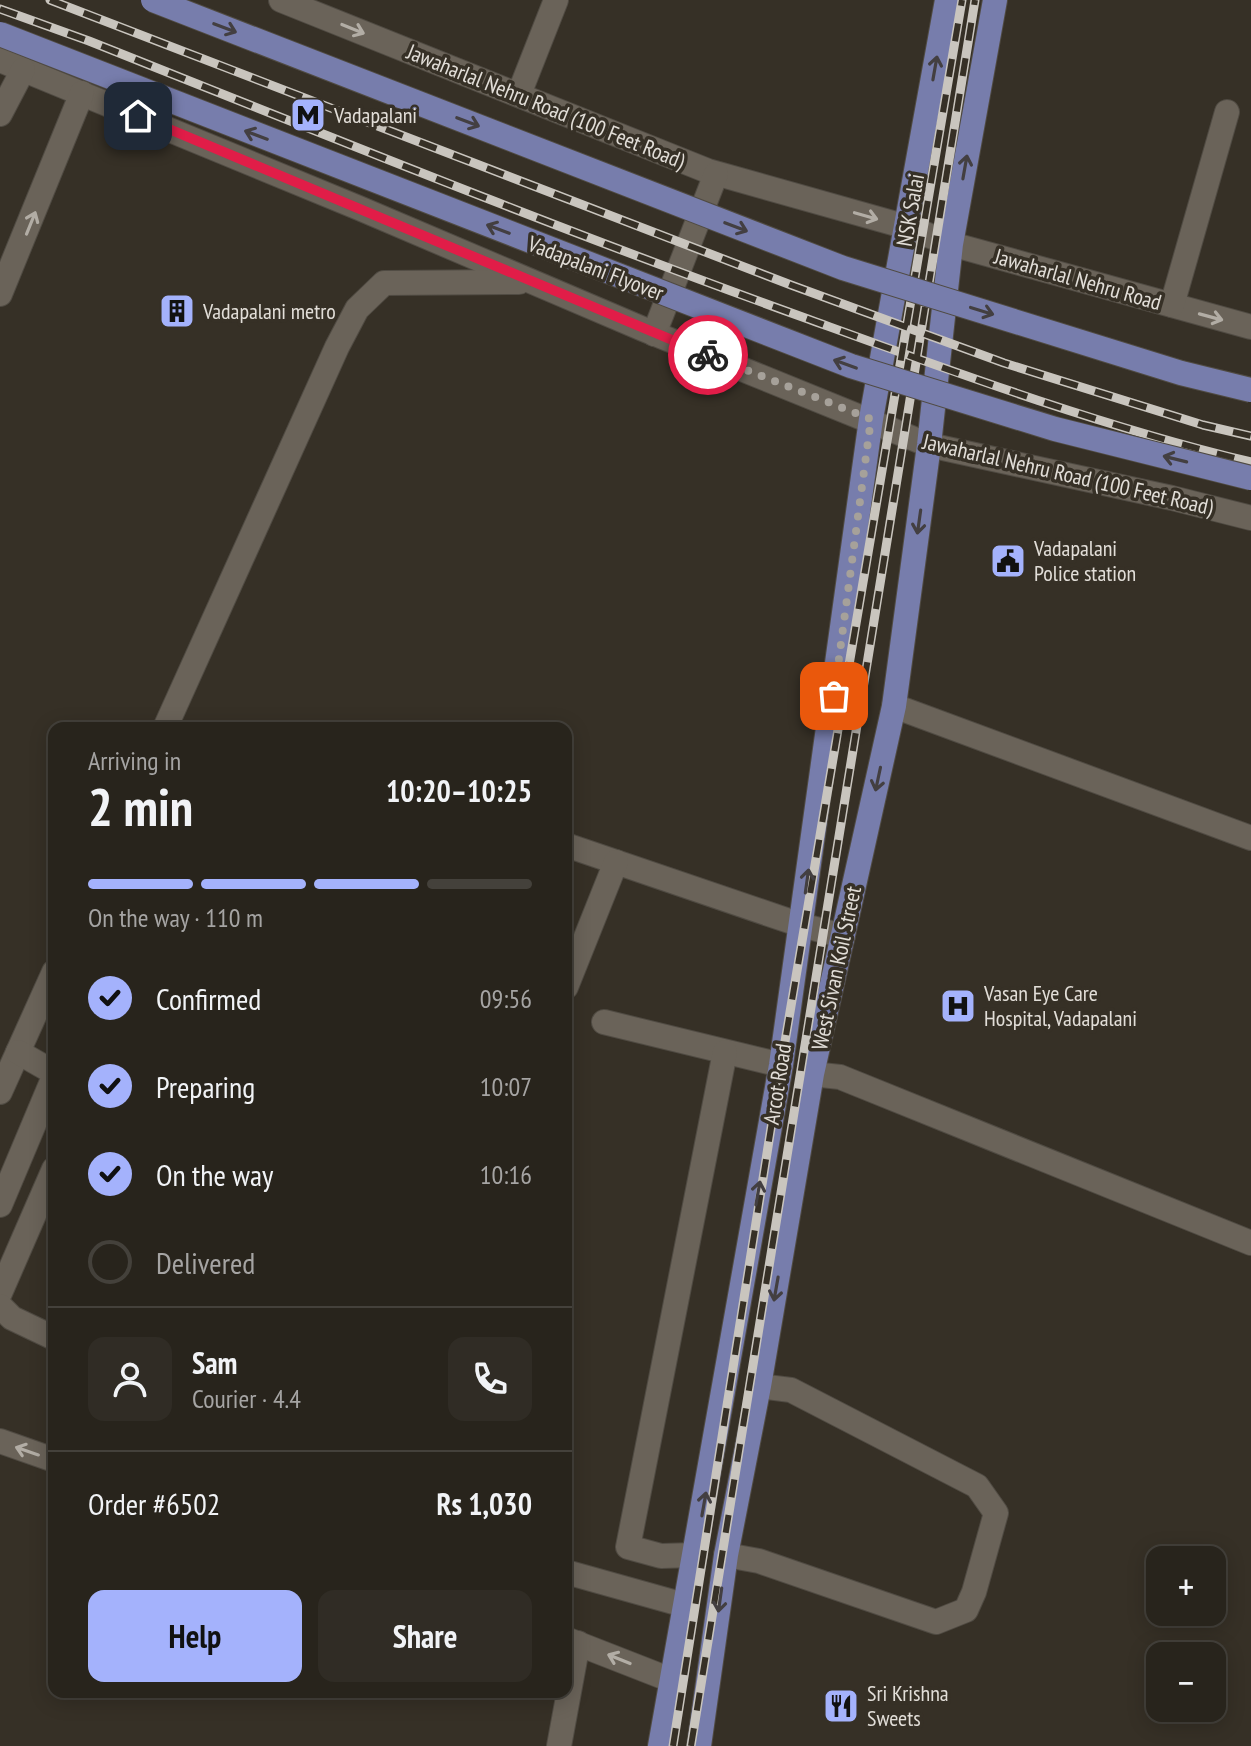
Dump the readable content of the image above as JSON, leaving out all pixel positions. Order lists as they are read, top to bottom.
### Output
{
  "streets": {
    "main road": [
      "NSK Salai",
      "Vadapalani Flyover",
      "West Sivan Koil Street",
      "Arcot Road"
    ],
    "street": ["Jawaharlal Nehru Road (100 Feet Road)", "Jawaharlal Nehru Road"]
  },
  "crossings": [
    ["Jawaharlal Nehru Road (100 Feet Road)", "NSK Salai"],
    ["Jawaharlal Nehru Road (100 Feet Road)", "Jawaharlal Nehru Road"],
    ["Jawaharlal Nehru Road (100 Feet Road)", "West Sivan Koil Street"],
    ["Jawaharlal Nehru Road (100 Feet Road)", "Arcot Road"],
    ["NSK Salai", "Jawaharlal Nehru Road"],
    ["NSK Salai", "Arcot Road"],
    ["Jawaharlal Nehru Road", "West Sivan Koil Street"],
    ["West Sivan Koil Street", "Arcot Road"]
  ],
  "one_way": ["NSK Salai"],
  "places": {
    "metro station": ["Vadapalani"],
    "building": ["Vadapalani metro"],
    "public building": ["Vadapalani Police station"],
    "hospital": ["Vasan Eye Care Hospital, Vadapalani"],
    "restaurant": ["Sri Krishna Sweets"]
  },
  "page": {
    "heading": ["2 min", "Arriving in", "10:20–10:25"],
    "panel": [
      "Sam",
      "Courier · 4.4",
      "Order #6502",
      "Rs 1,030"
    ],
    "bar": "On the way · 110 m",
    "list": [
      ["Confirmed", "09:56"],
      ["Preparing", "10:07"],
      ["On the way", "10:16"],
      "Delivered"
    ],
    "map_buttons": ["+", "−"],
    "buttons": ["Help", "Share"]
  }
}
